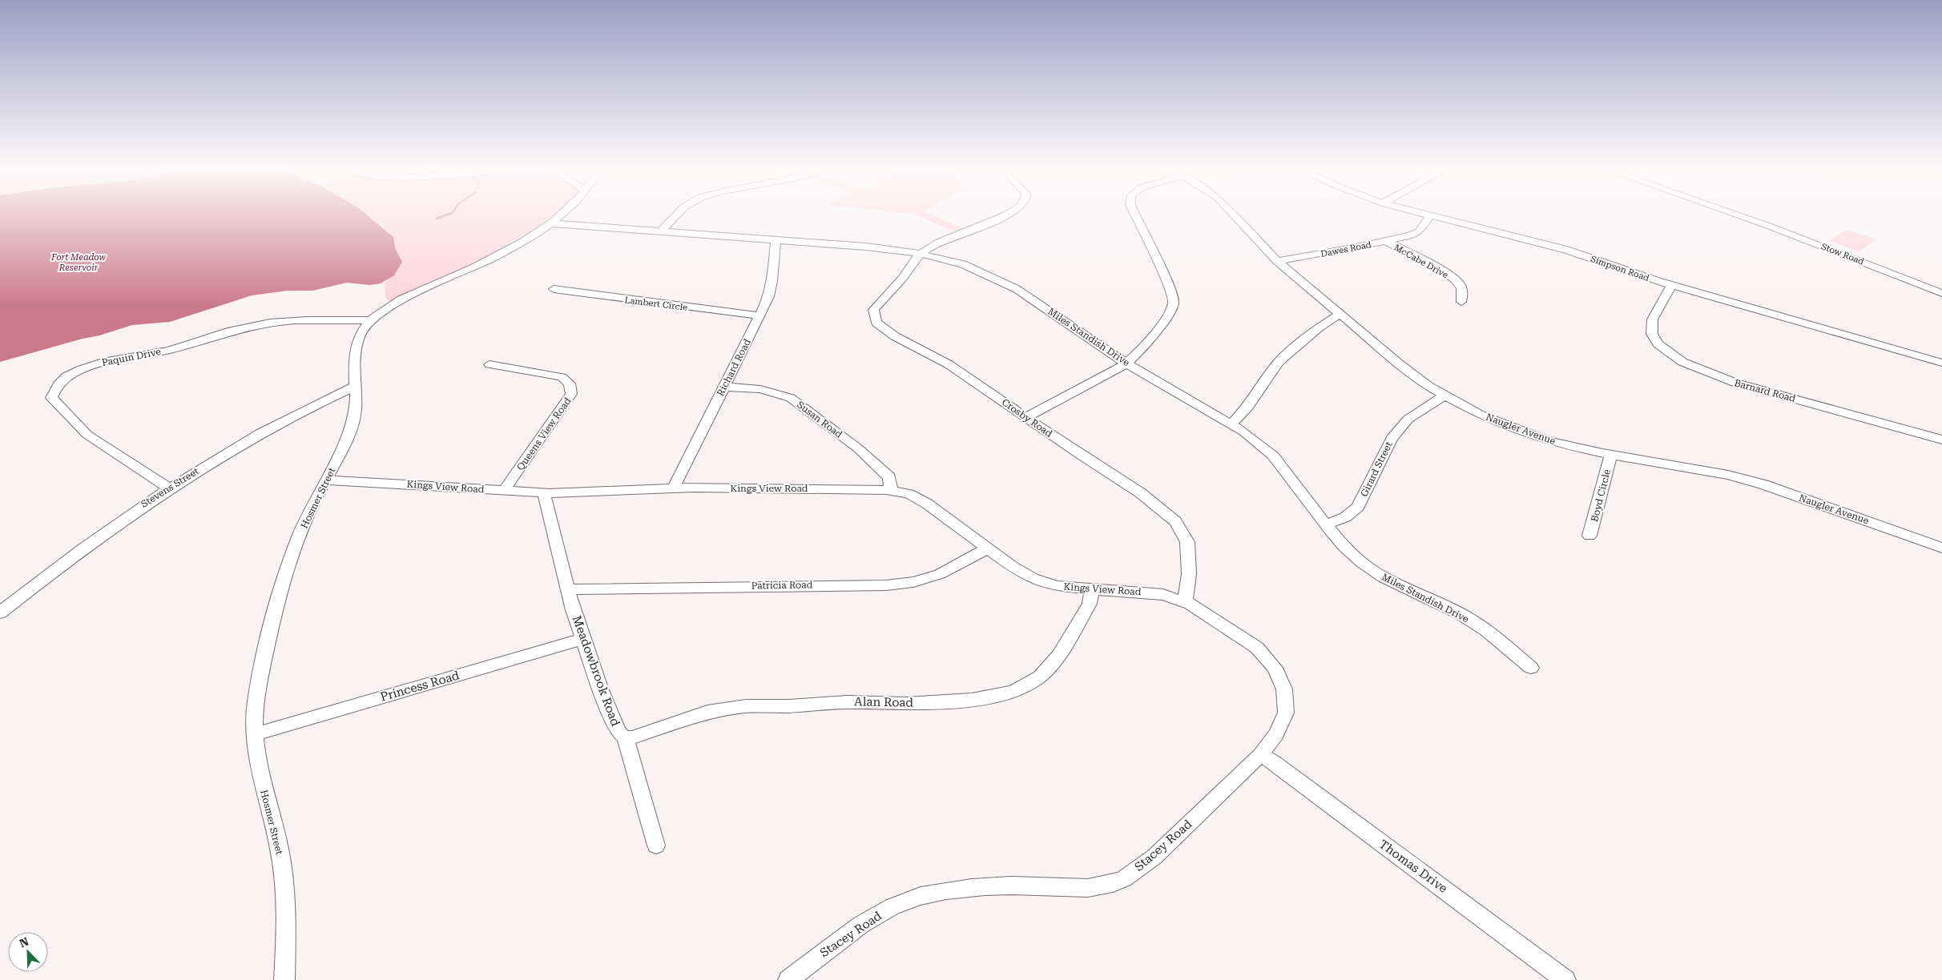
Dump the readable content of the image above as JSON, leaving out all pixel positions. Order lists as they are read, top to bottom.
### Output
{
  "streets": {
    "street": [
      "Dawes Road",
      "Stow Road",
      "McCabe Drive",
      "Simpson Road",
      "Lambert Circle",
      "Miles Standish Drive",
      "Paquin Drive",
      "Richard Road",
      "Barnard Road",
      "Crosby Road",
      "Susan Road",
      "Naugler Avenue",
      "Queens View Road",
      "Girard Street",
      "Kings View Road",
      "Stevens Street",
      "Boyd Circle",
      "Hosmer Street",
      "Patricia Road",
      "Meadowbrook Road",
      "Princess Road",
      "Alan Road",
      "Stacey Road",
      "Thomas Drive"
    ]
  },
  "crossings": [
    ["Dawes Road", "McCabe Drive"],
    ["Dawes Road", "Simpson Road"],
    ["Dawes Road", "Naugler Avenue"],
    ["Simpson Road", "Barnard Road"],
    ["Lambert Circle", "Richard Road"],
    ["Miles Standish Drive", "Richard Road"],
    ["Miles Standish Drive", "Crosby Road"],
    ["Miles Standish Drive", "Girard Street"],
    ["Miles Standish Drive", "Hosmer Street"],
    ["Paquin Drive", "Stevens Street"],
    ["Paquin Drive", "Hosmer Street"],
    ["Richard Road", "Susan Road"],
    ["Richard Road", "Kings View Road"],
    ["Crosby Road", "Kings View Road"],
    ["Crosby Road", "Stacey Road"],
    ["Susan Road", "Kings View Road"],
    ["Naugler Avenue", "Girard Street"],
    ["Naugler Avenue", "Boyd Circle"],
    ["Queens View Road", "Kings View Road"],
    ["Kings View Road", "Hosmer Street"],
    ["Kings View Road", "Patricia Road"],
    ["Kings View Road", "Meadowbrook Road"],
    ["Kings View Road", "Alan Road"],
    ["Kings View Road", "Stacey Road"],
    ["Stevens Street", "Hosmer Street"],
    ["Hosmer Street", "Princess Road"],
    ["Patricia Road", "Meadowbrook Road"],
    ["Meadowbrook Road", "Princess Road"],
    ["Meadowbrook Road", "Alan Road"],
    ["Stacey Road", "Thomas Drive"]
  ],
  "water": ["Fort Meadow Reservoir"],
  "north": "top left"
}
